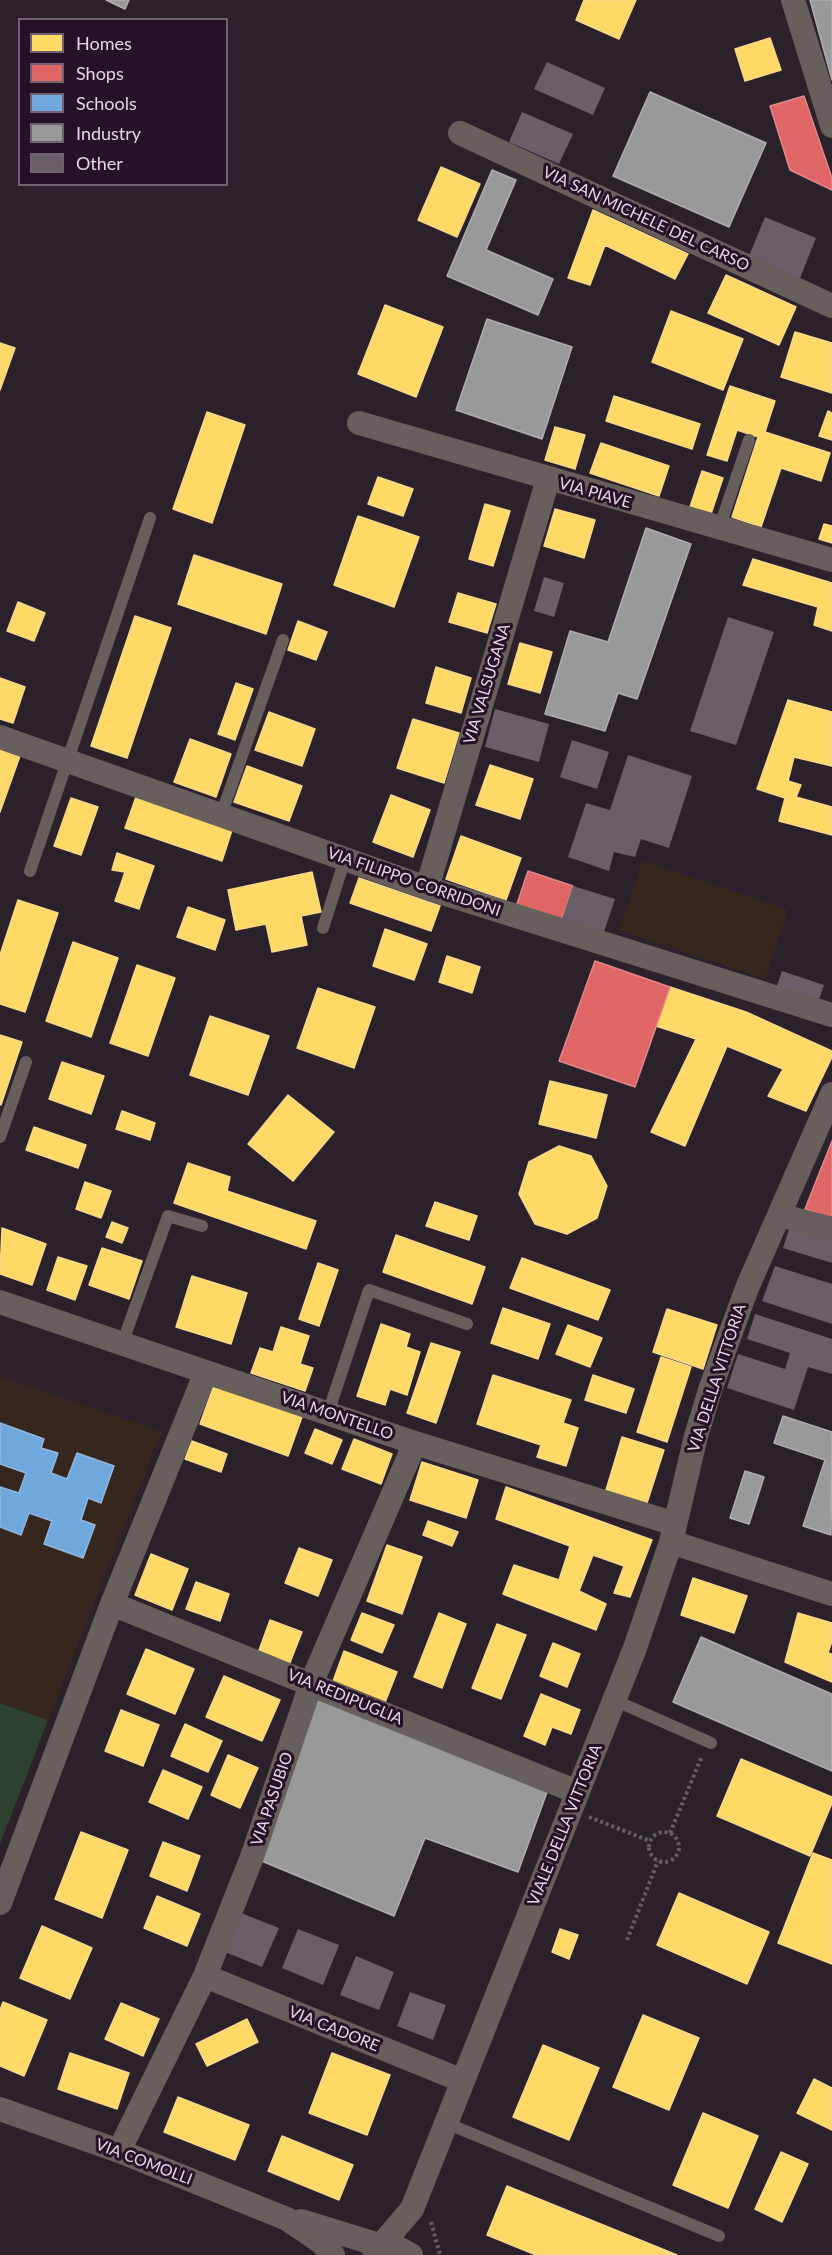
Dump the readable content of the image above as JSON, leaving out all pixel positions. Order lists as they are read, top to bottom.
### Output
{
  "streets": {
    "street": [
      "VIA SAN MICHELE DEL CARSO",
      "VIA PIAVE",
      "VIA VALSUGANA",
      "VIA FILIPPO CORRIDONI",
      "VIA DELLA VITTORIA",
      "VIA MONTELLO",
      "VIA REDIPUGLIA",
      "VIA PASUBIO",
      "VIALE DELLA VITTORIA",
      "VIA CADORE",
      "VIA COMOLLI"
    ]
  },
  "crossings": [
    ["VIA PIAVE", "VIA VALSUGANA"],
    ["VIA VALSUGANA", "VIA FILIPPO CORRIDONI"],
    ["VIA DELLA VITTORIA", "VIA MONTELLO"],
    ["VIA DELLA VITTORIA", "VIALE DELLA VITTORIA"],
    ["VIA MONTELLO", "VIA PASUBIO"],
    ["VIA MONTELLO", "VIALE DELLA VITTORIA"],
    ["VIA REDIPUGLIA", "VIA PASUBIO"],
    ["VIA REDIPUGLIA", "VIALE DELLA VITTORIA"],
    ["VIA PASUBIO", "VIA CADORE"],
    ["VIA PASUBIO", "VIA COMOLLI"],
    ["VIALE DELLA VITTORIA", "VIA CADORE"],
    ["VIALE DELLA VITTORIA", "VIA COMOLLI"]
  ],
  "legend": [
    "Homes",
    "Shops",
    "Schools",
    "Industry",
    "Other"
  ]
}
